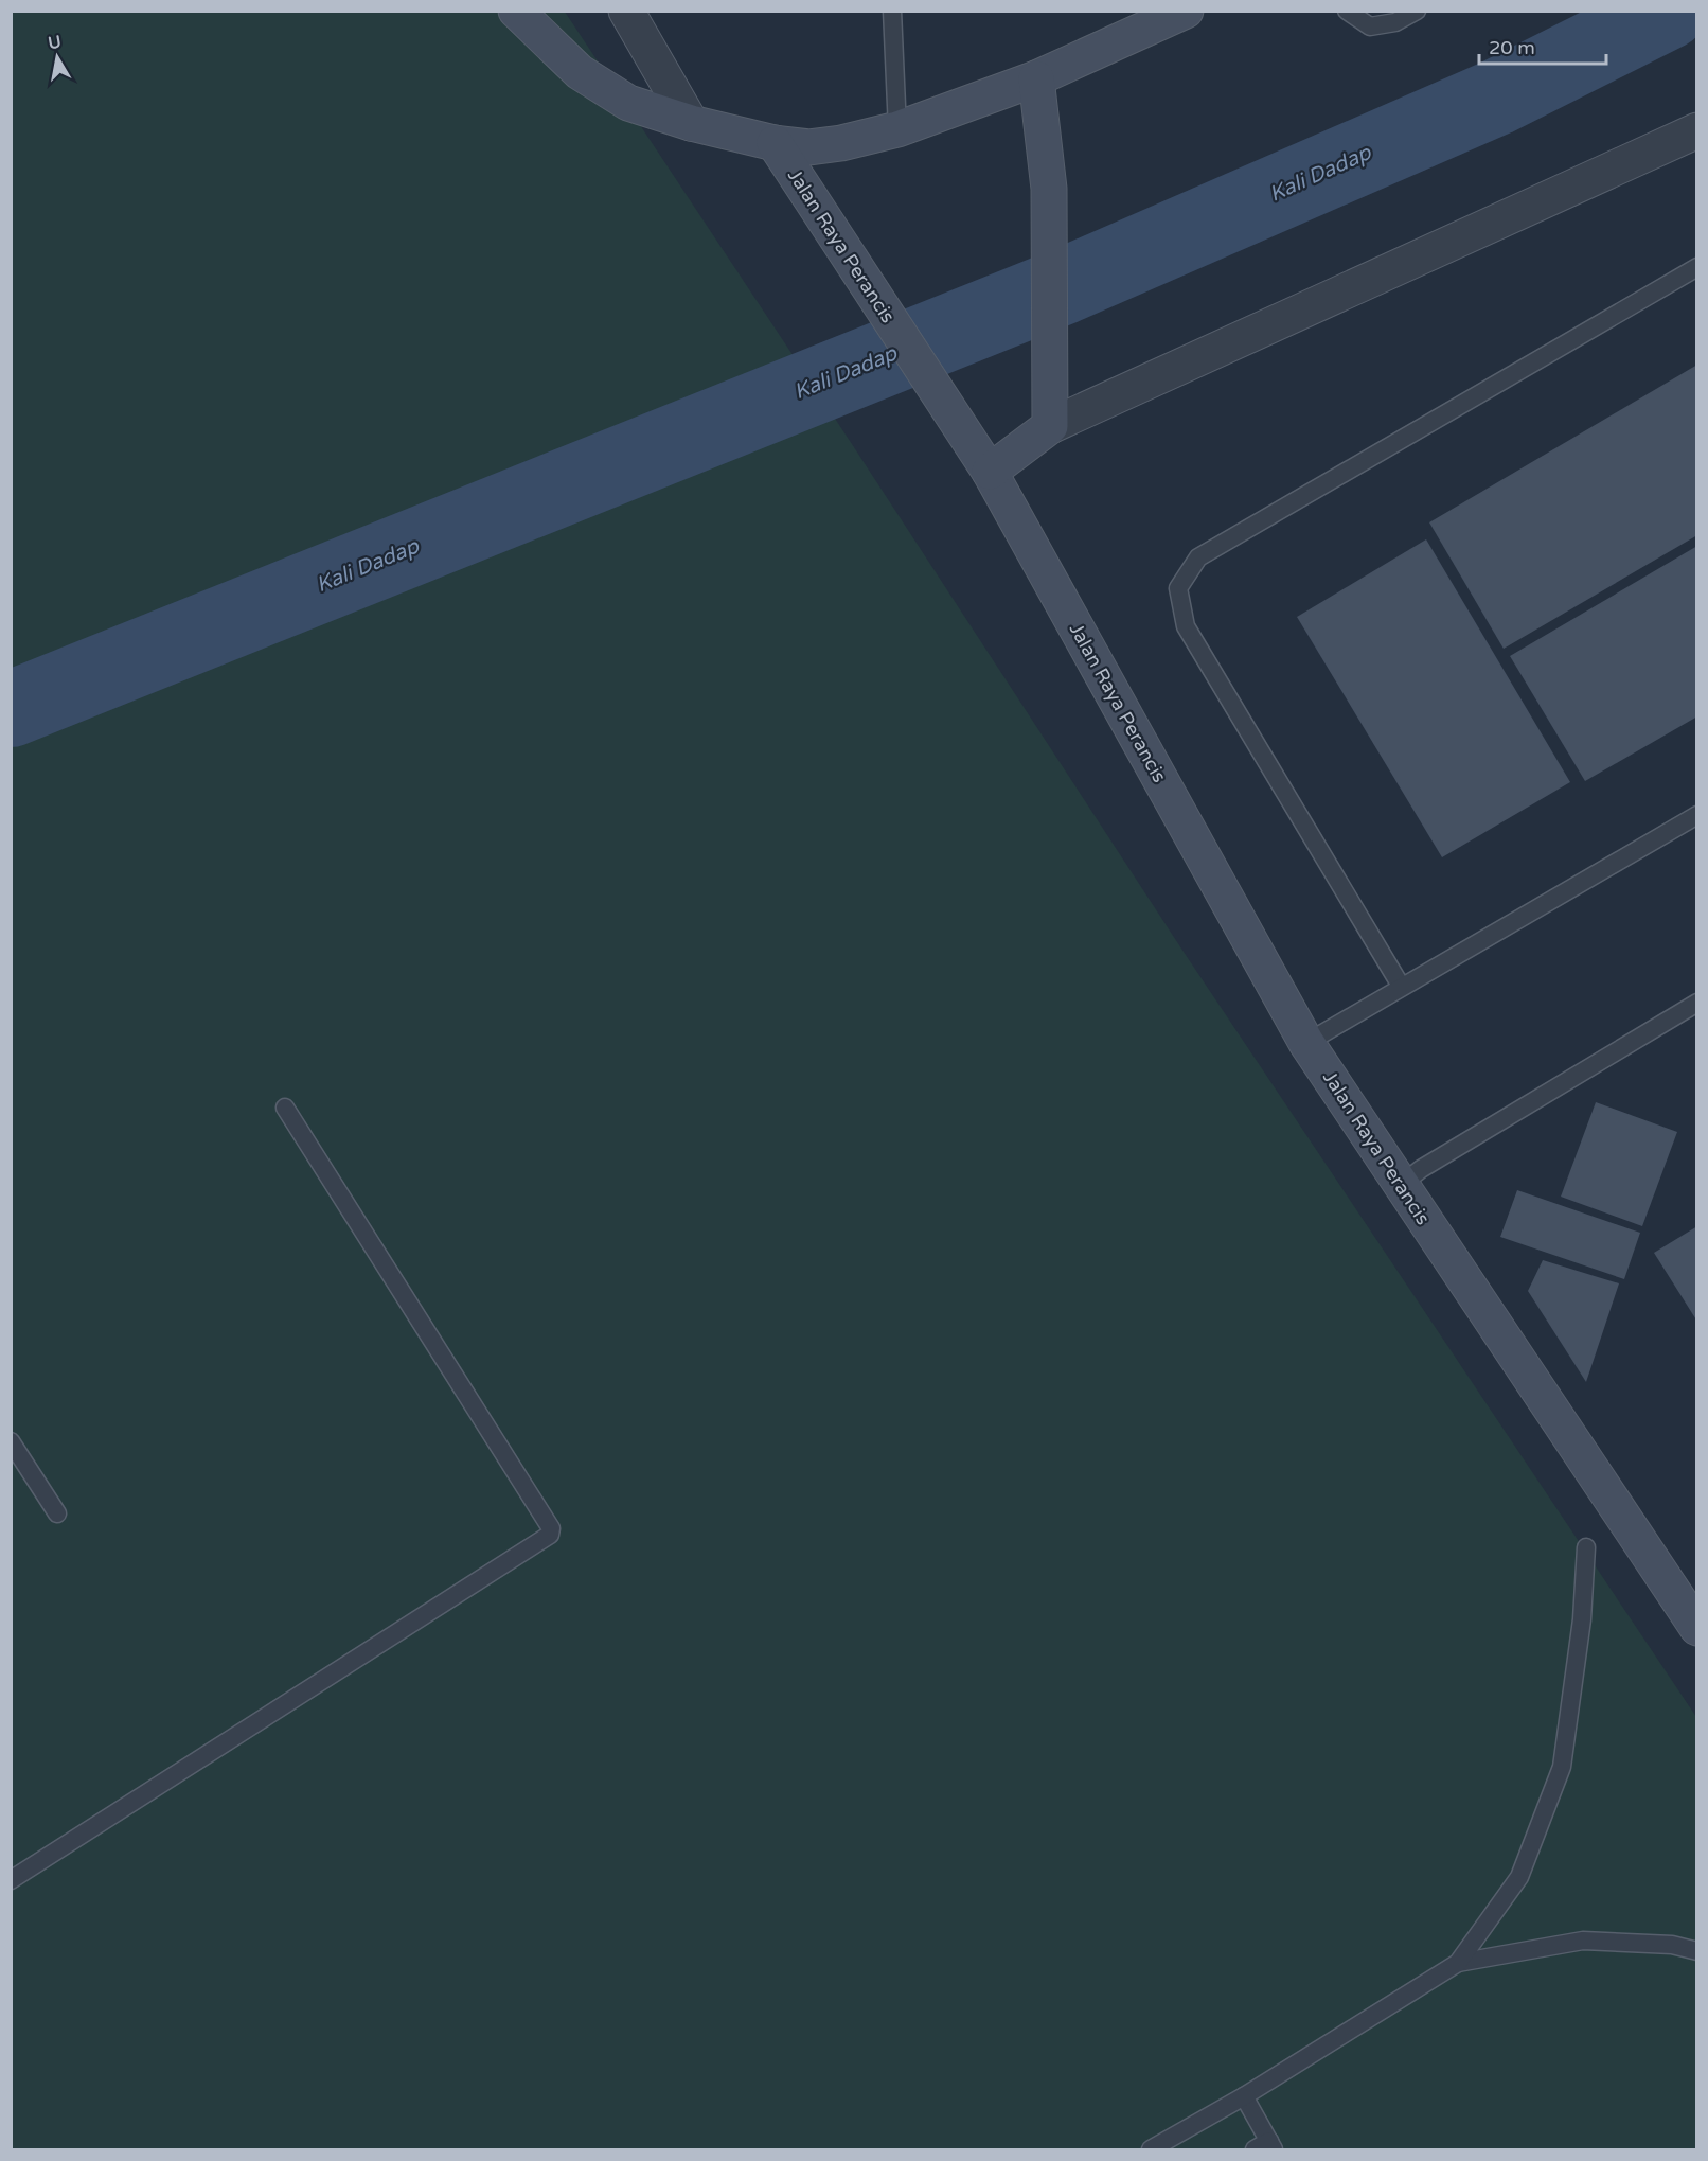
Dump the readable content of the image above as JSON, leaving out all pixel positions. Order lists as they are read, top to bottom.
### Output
{
  "streets": {
    "street": ["Jalan Raya Perancis"]
  },
  "water": ["Kali Dadap"],
  "scale_bar": "20 m",
  "north": "top"
}
